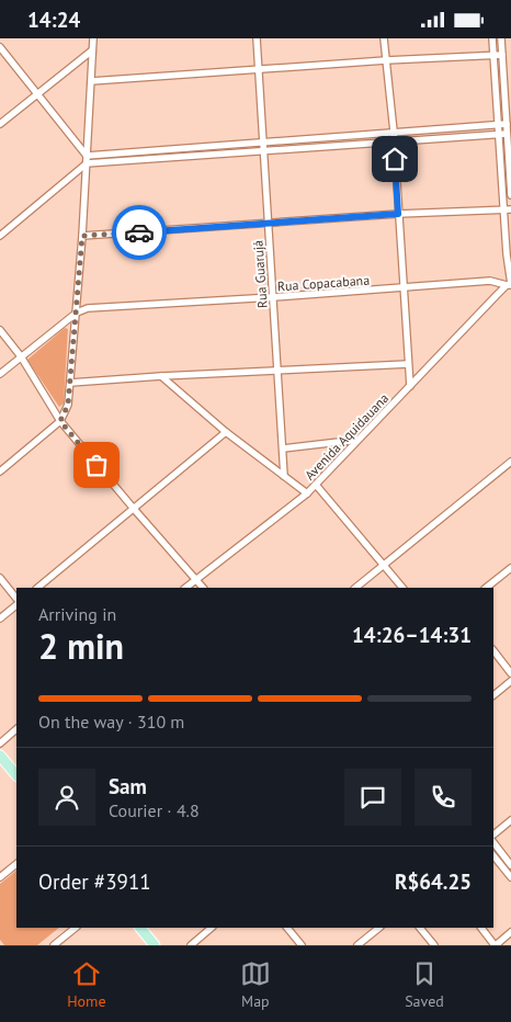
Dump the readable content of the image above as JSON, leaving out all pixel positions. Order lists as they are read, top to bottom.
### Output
{
  "streets": {
    "street": ["Rua Guarujá", "Rua Copacabana", "Avenida Aquidauana"]
  },
  "crossings": [
    ["Rua Guarujá", "Rua Copacabana"],
    ["Rua Copacabana", "Avenida Aquidauana"]
  ],
  "page": {
    "status": "14:24",
    "heading": ["2 min", "Arriving in", "14:26–14:31"],
    "panel": [
      "Sam",
      "Courier · 4.8",
      "Order #3911",
      "R$64.25"
    ],
    "bar": "On the way · 310 m",
    "tabs": ["Home", "Map", "Saved"]
  }
}
